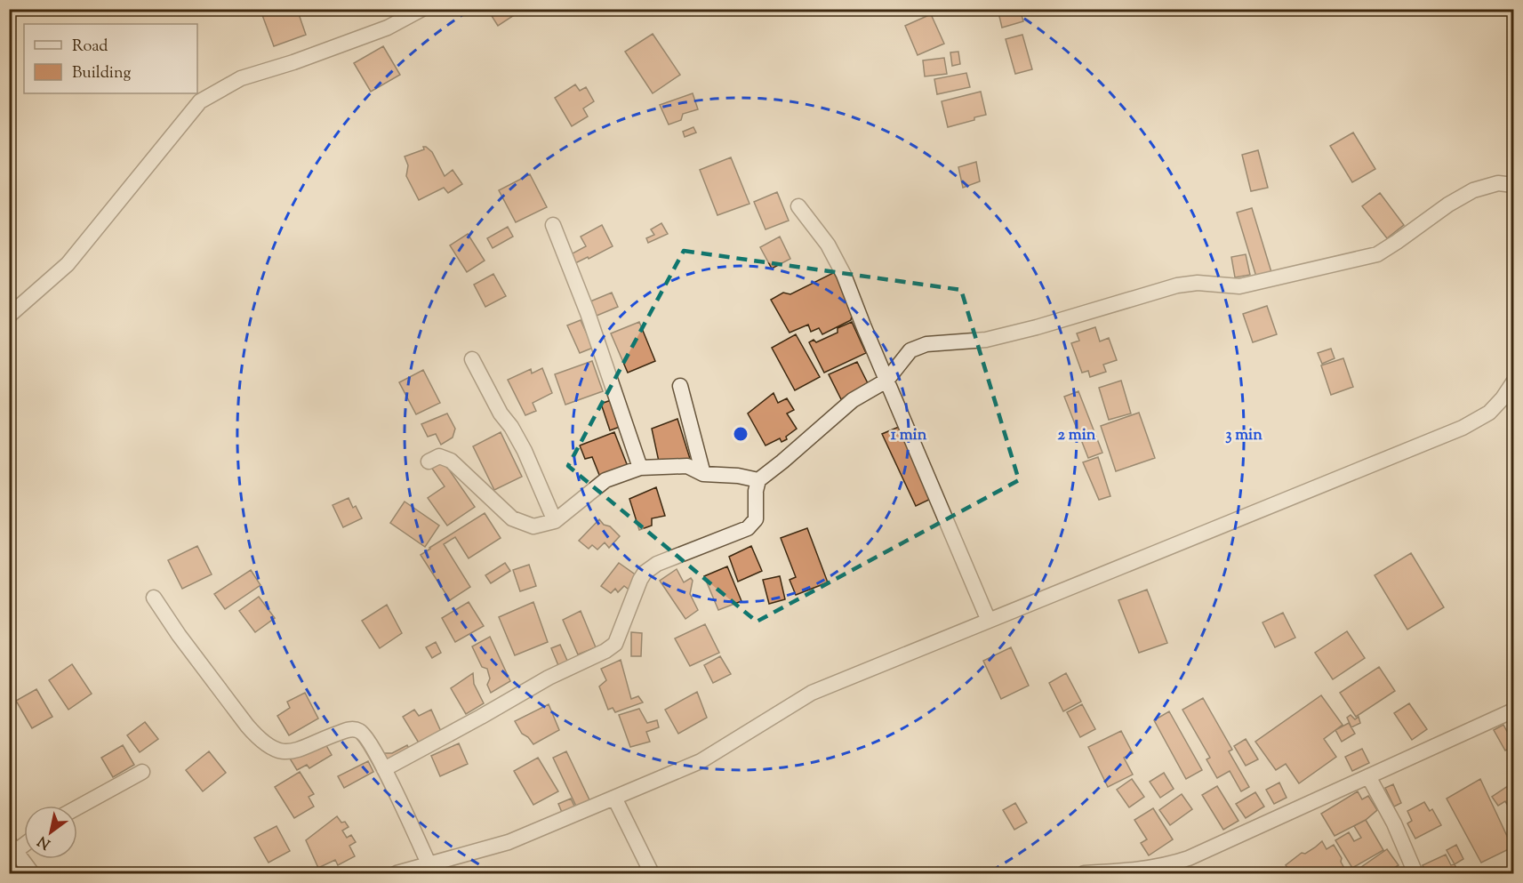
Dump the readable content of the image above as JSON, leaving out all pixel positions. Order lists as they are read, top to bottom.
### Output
{
  "legend": ["Road", "Building"],
  "north": "bottom left",
  "rings": ["1 min", "2 min", "3 min"]
}
